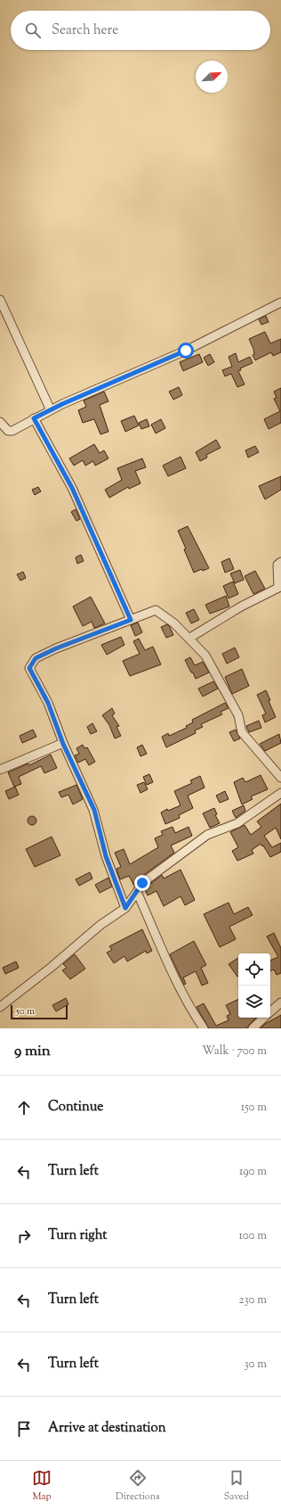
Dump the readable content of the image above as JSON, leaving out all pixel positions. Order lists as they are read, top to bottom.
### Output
{
  "scale_bar": "50 m",
  "north": "top right",
  "page": {
    "search": "Search here",
    "scale": "50 m",
    "heading": ["9 min", "Walk · 700 m"],
    "list": [
      ["Continue", "150 m"],
      ["Turn left", "190 m"],
      ["Turn right", "100 m"],
      ["Turn left", "230 m"],
      ["Turn left", "30 m"],
      "Arrive at destination"
    ],
    "nav": ["Map", "Directions", "Saved"]
  }
}
